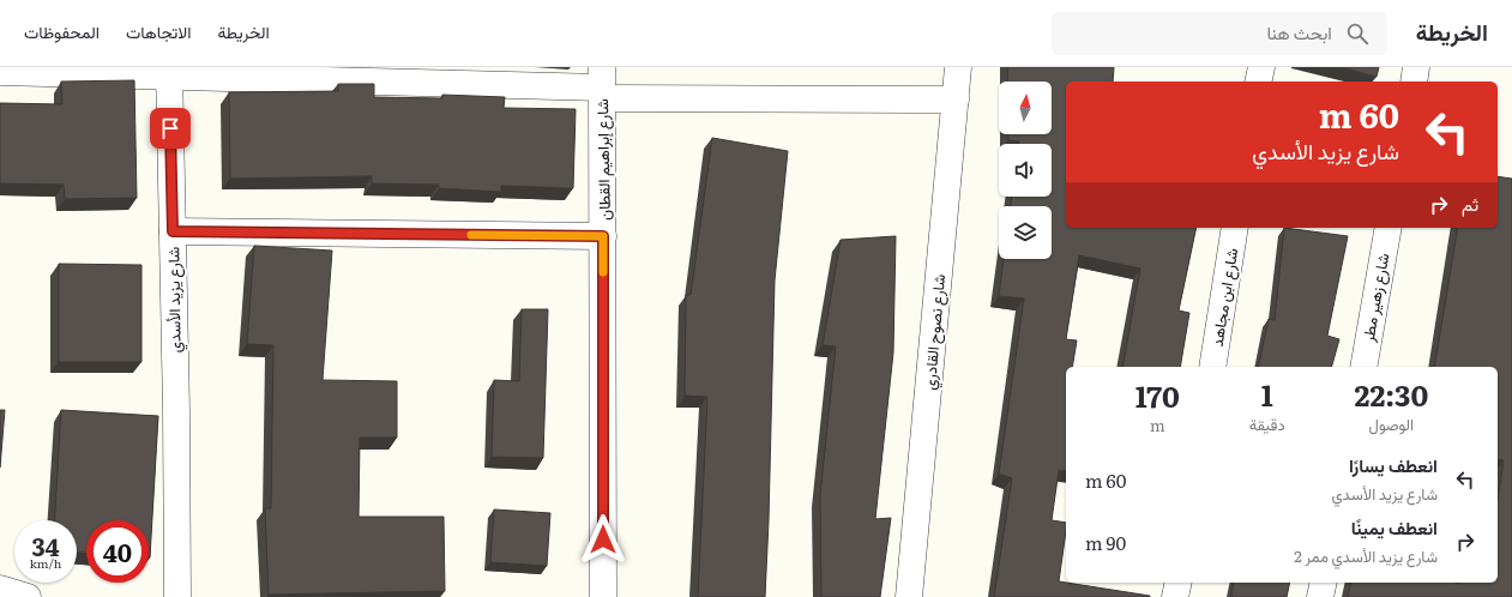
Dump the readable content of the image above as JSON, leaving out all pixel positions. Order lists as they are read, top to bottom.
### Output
{
  "streets": {
    "street": [
      "شارع إبراهيم القطان",
      "شارع ابن مجاهد",
      "شارع زهير مطر",
      "شارع يزيد الأسدي",
      "شارع نصوح القادري"
    ]
  },
  "crossings": [
    ["شارع إبراهيم القطان", "شارع يزيد الأسدي"]
  ],
  "north": "top",
  "page": {
    "header": "الخريطة",
    "search": "ابحث هنا",
    "nav": ["الخريطة", "الاتجاهات", "المحفوظات"],
    "turn": ["60 m", "شارع يزيد الأسدي"],
    "then": "ثم",
    "eta": [
      "22:30",
      "الوصول",
      "1",
      "دقيقة",
      "170",
      "m"
    ],
    "list": [
      {
        "name": "انعطف يسارًا",
        "note": "شارع يزيد الأسدي",
        "value": "60 m"
      },
      {
        "name": "انعطف يمينًا",
        "note": "شارع يزيد الأسدي ممر 2",
        "value": "90 m"
      }
    ],
    "speed": "34 km/h",
    "limit": "40"
  }
}
